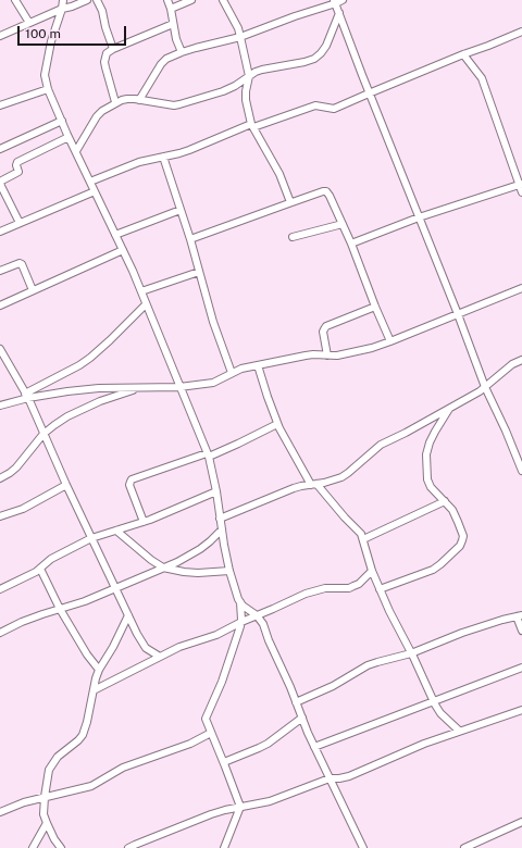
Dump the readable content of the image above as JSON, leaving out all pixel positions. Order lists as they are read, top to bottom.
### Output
{
  "scale_bar": "100 m"
}
